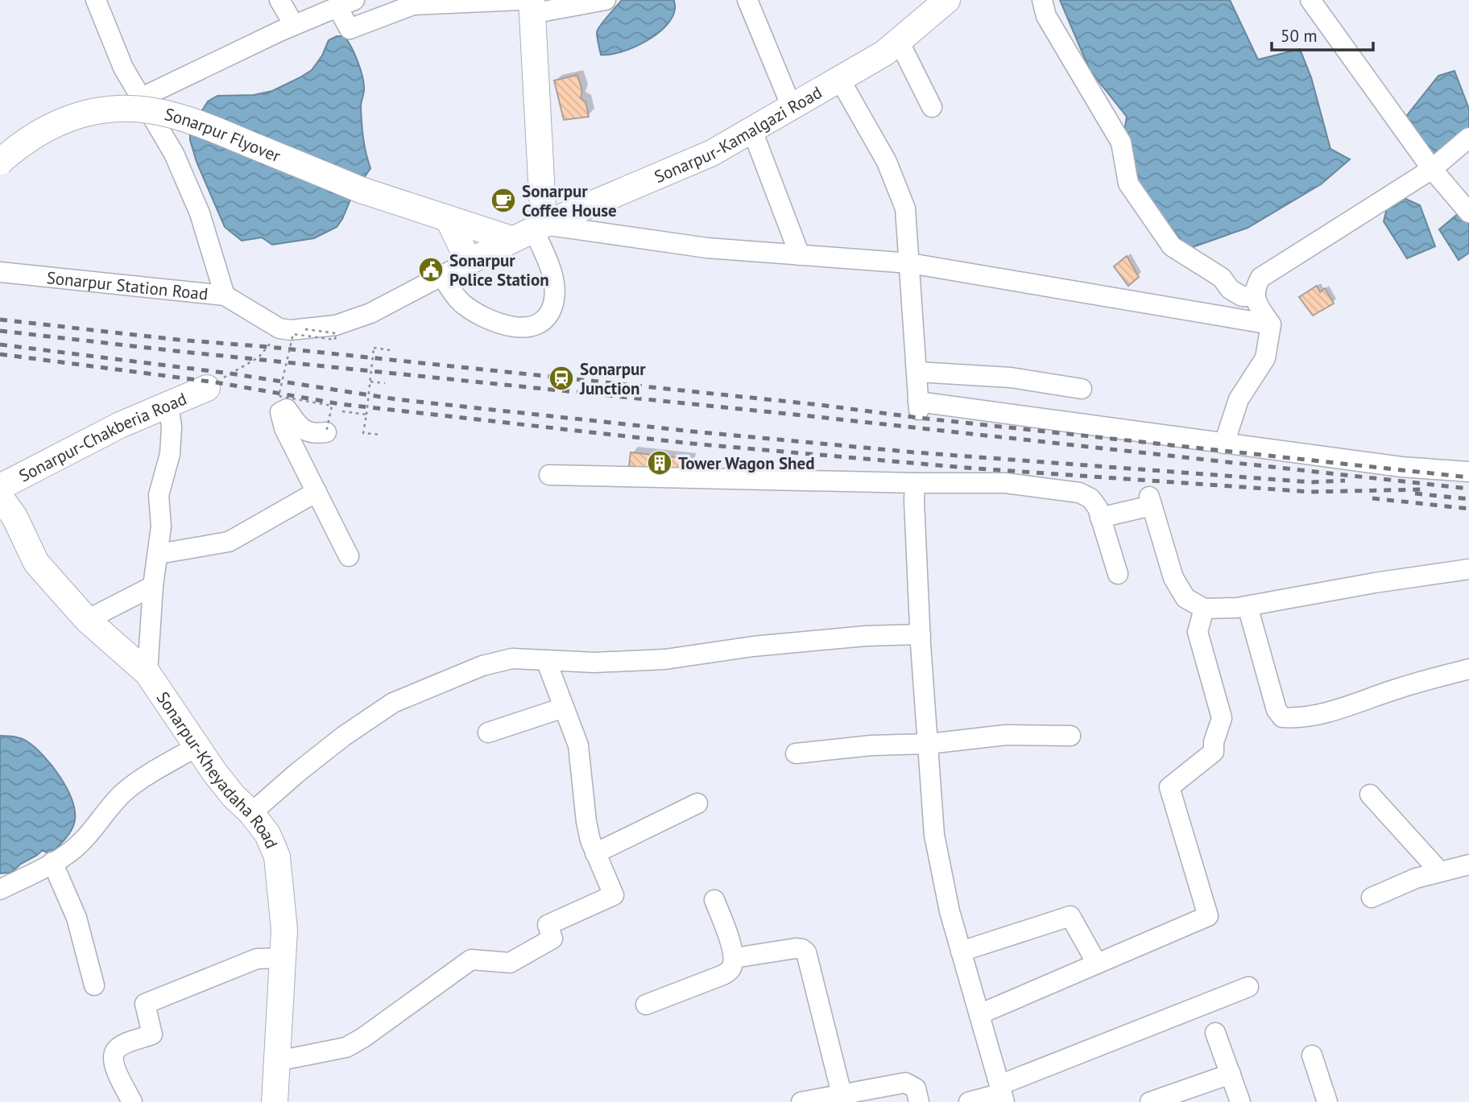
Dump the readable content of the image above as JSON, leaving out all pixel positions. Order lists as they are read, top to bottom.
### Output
{
  "streets": {
    "main road": [
      "Sonarpur-Kamalgazi Road",
      "Sonarpur Flyover",
      "Sonarpur-Chakberia Road",
      "Sonarpur-Kheyadaha Road"
    ],
    "street": ["Sonarpur Station Road"]
  },
  "crossings": [
    ["Sonarpur-Kamalgazi Road", "Sonarpur Flyover"]
  ],
  "places": {
    "cafe": ["Sonarpur Coffee House"],
    "public building": ["Sonarpur Police Station"],
    "station": ["Sonarpur Junction"],
    "building": ["Tower Wagon Shed"]
  },
  "scale_bar": "50 m"
}
